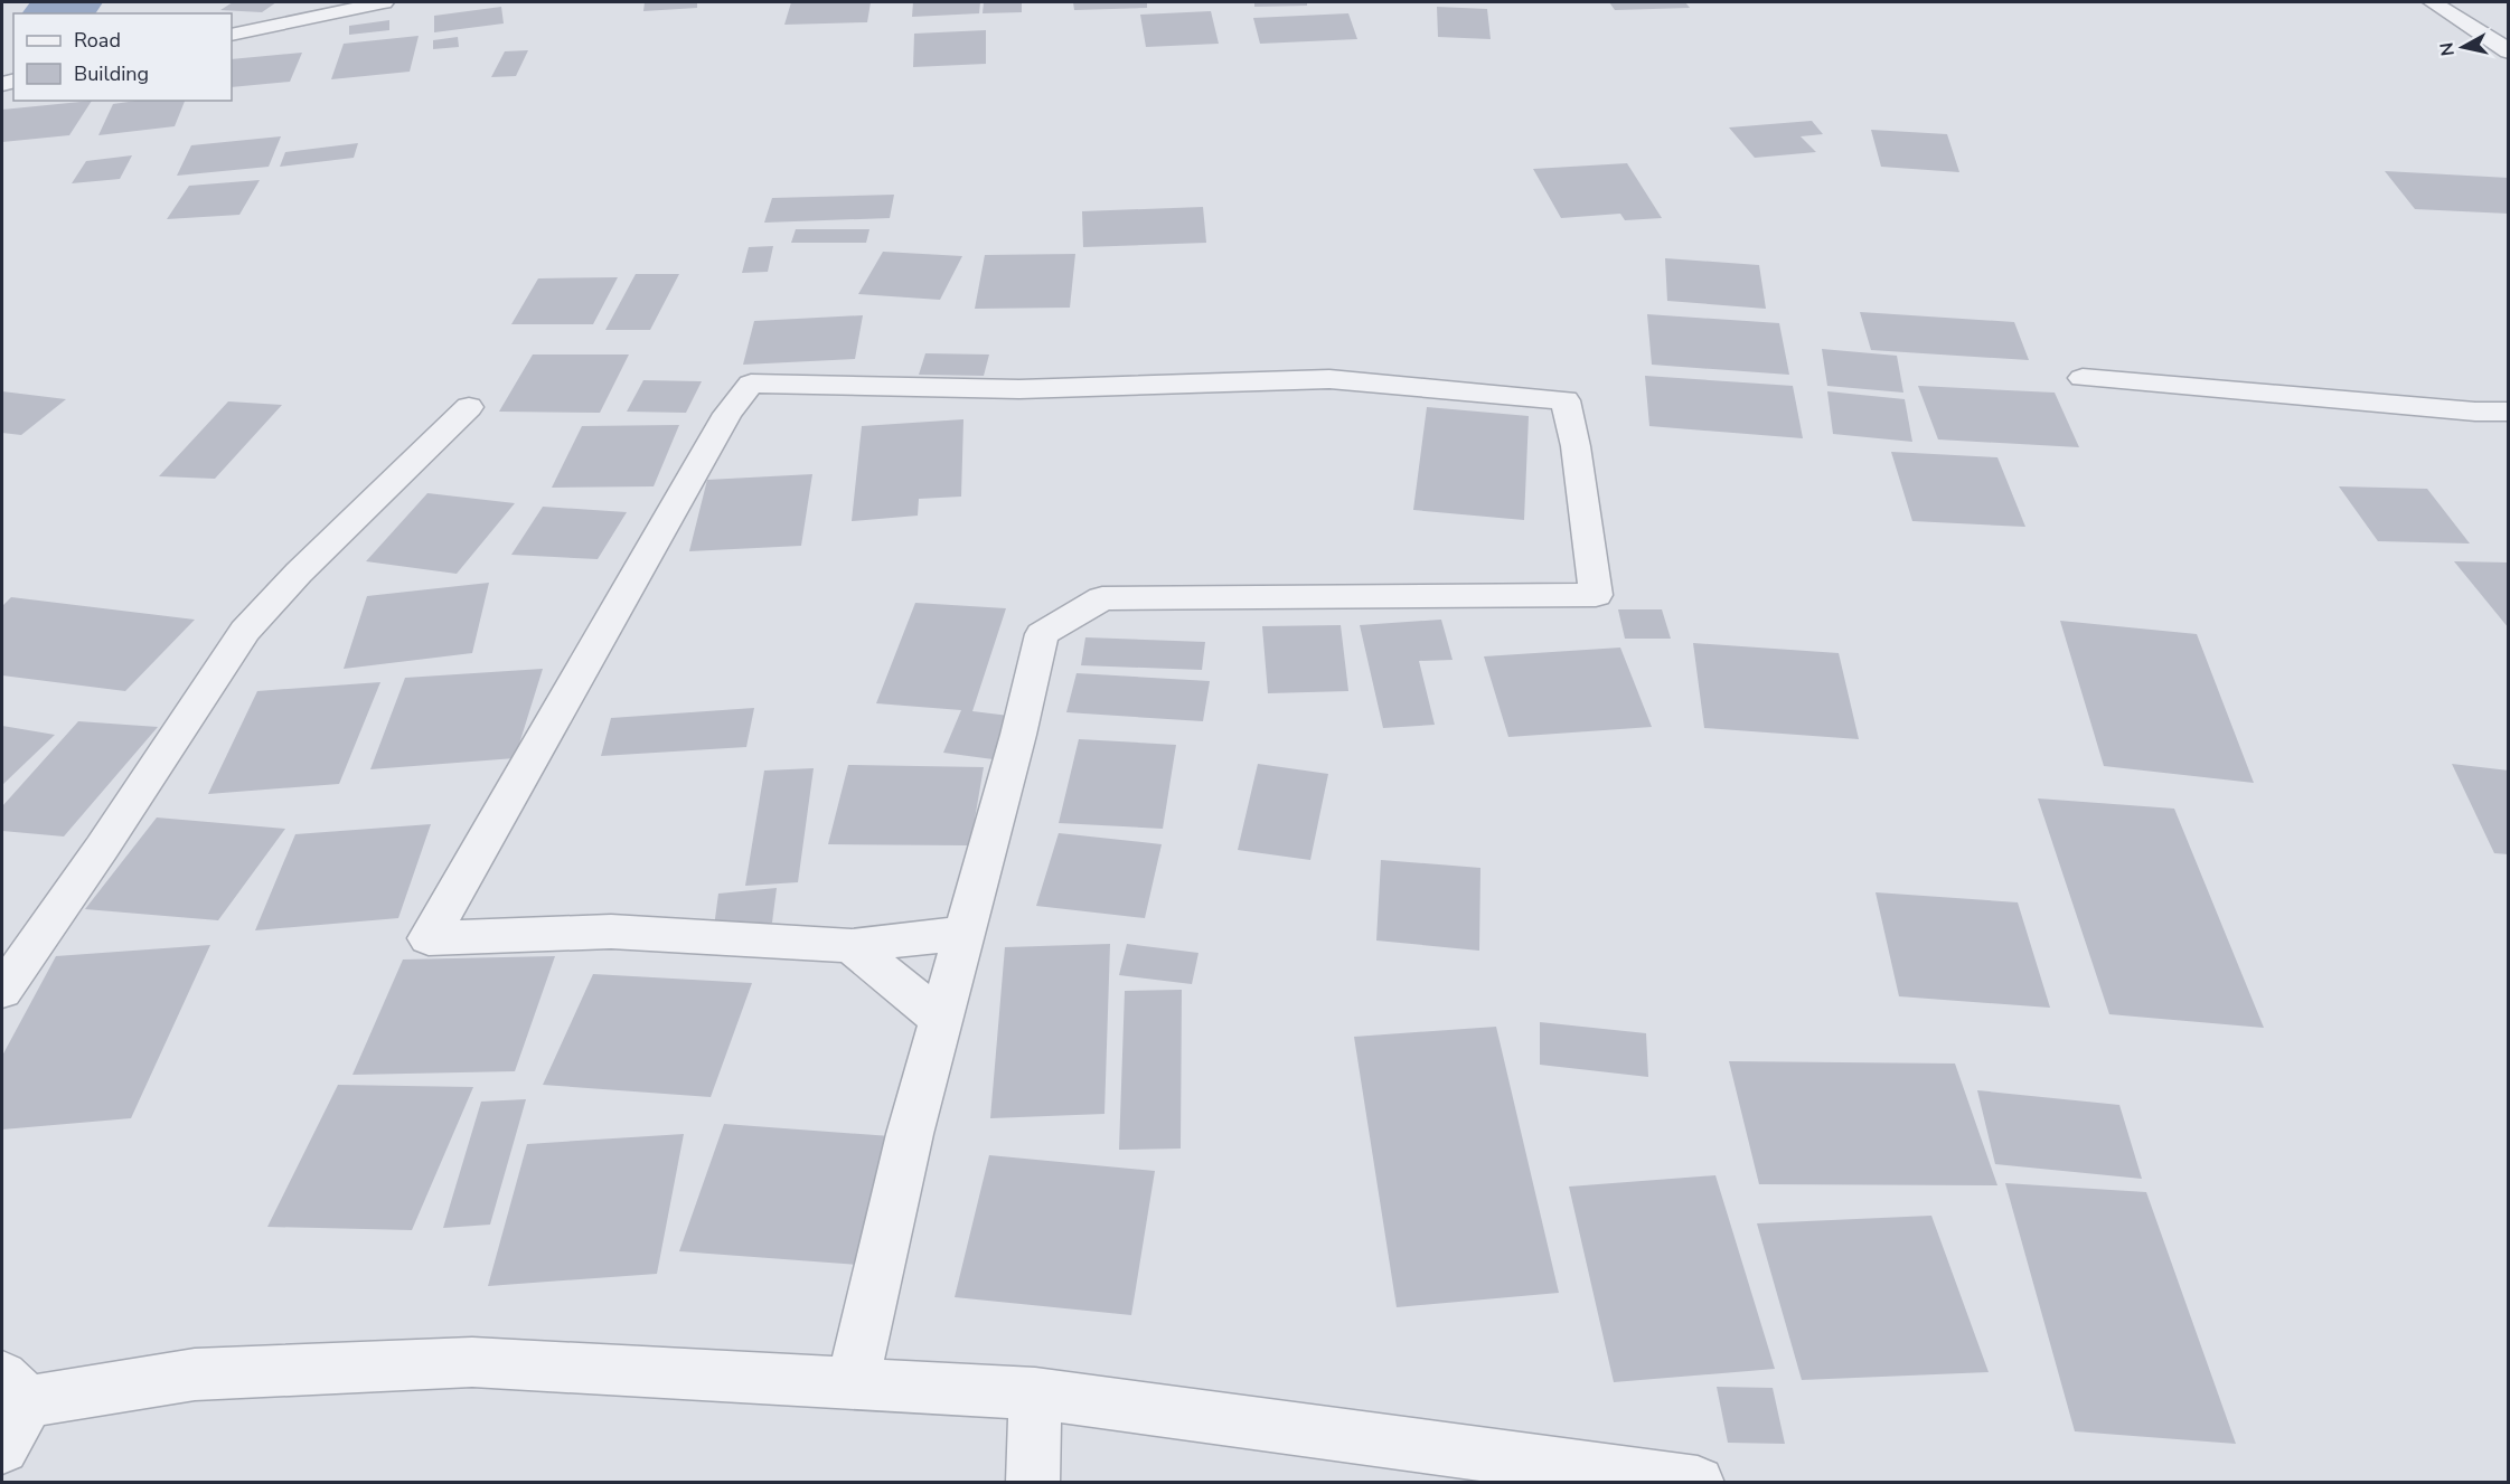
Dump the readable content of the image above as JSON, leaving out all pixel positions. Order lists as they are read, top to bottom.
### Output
{
  "legend": ["Road", "Building"],
  "north": "left"
}
